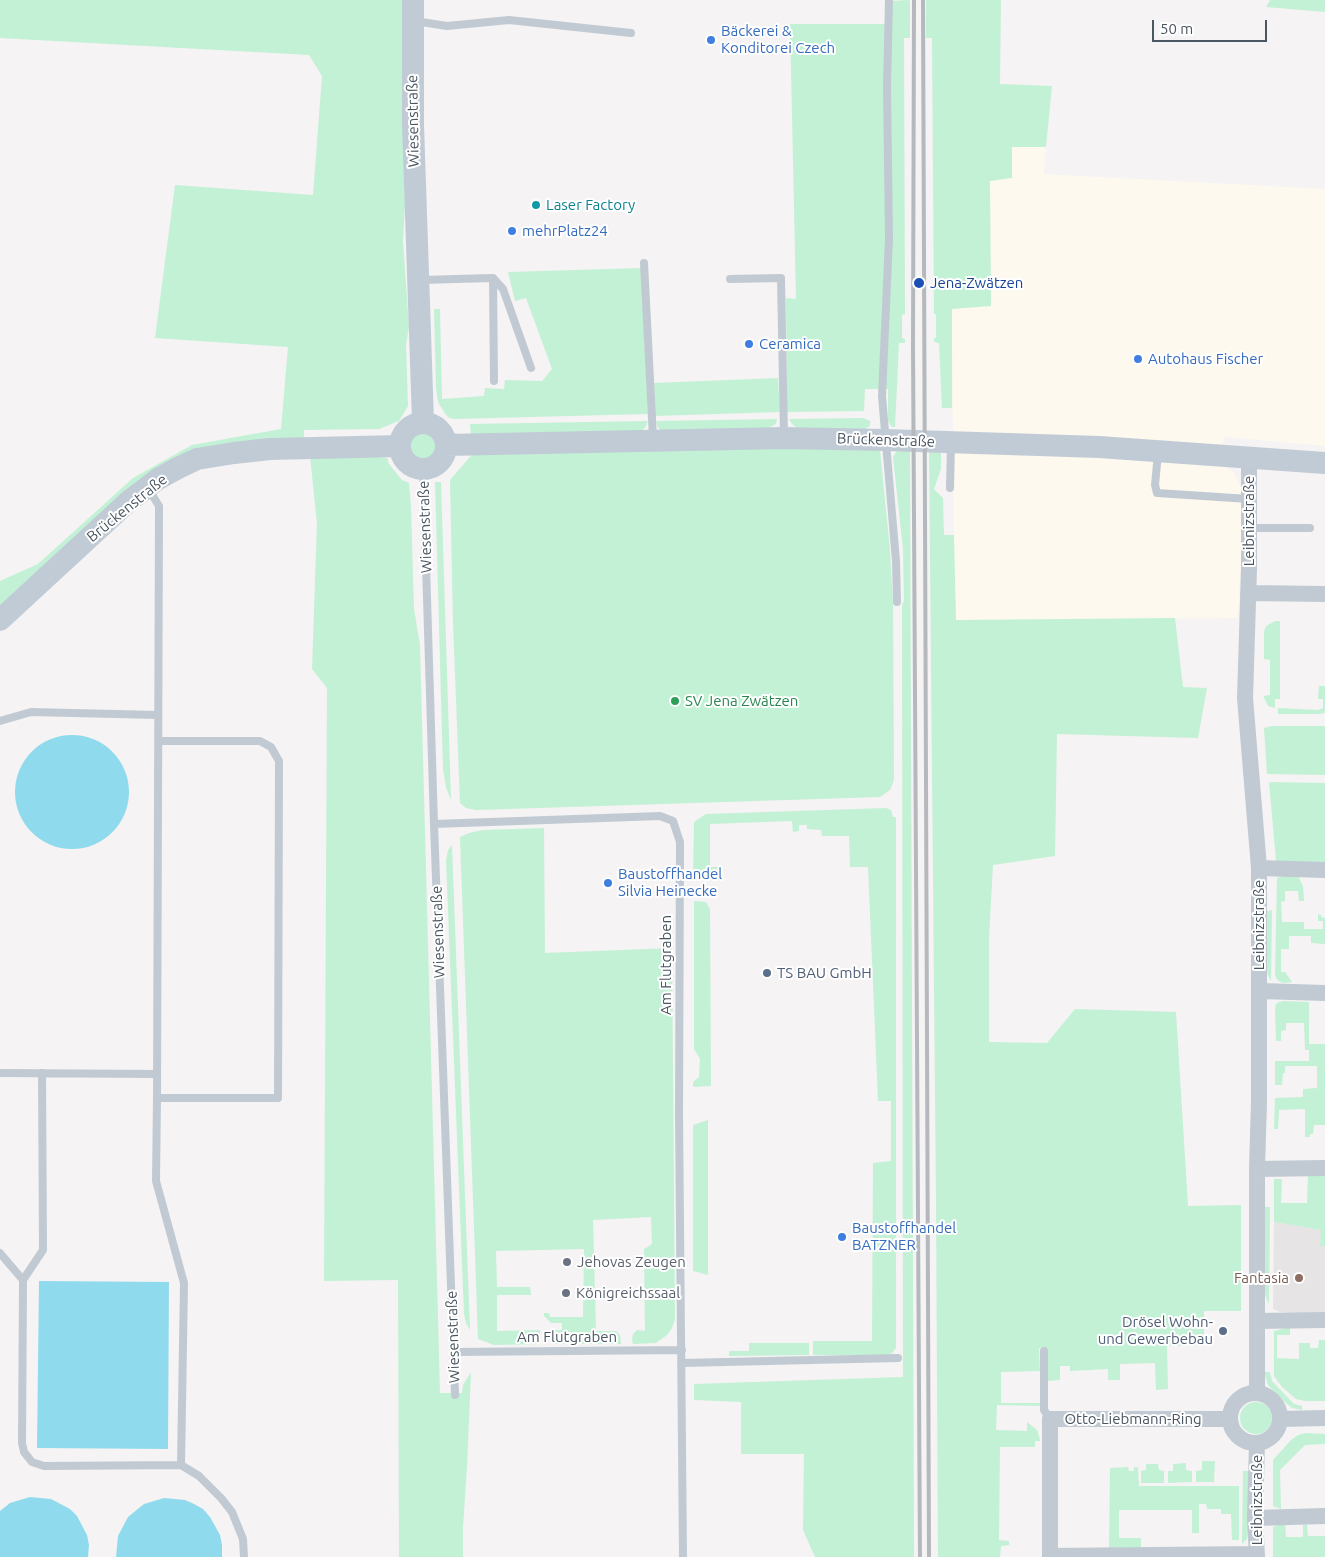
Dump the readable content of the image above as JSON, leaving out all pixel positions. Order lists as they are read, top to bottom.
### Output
{
  "streets": {
    "street": [
      "Wiesenstraße",
      "Brückenstraße",
      "Leibnizstraße",
      "Otto-Liebmann-Ring"
    ],
    "lane": ["Am Flutgraben"]
  },
  "crossings": [
    ["Wiesenstraße", "Brückenstraße"],
    ["Wiesenstraße", "Am Flutgraben"],
    ["Brückenstraße", "Leibnizstraße"],
    ["Leibnizstraße", "Otto-Liebmann-Ring"]
  ],
  "places": [
    "Bäckerei & Konditorei Czech",
    "Laser Factory",
    "mehrPlatz24",
    "Jena-Zwätzen",
    "Ceramica",
    "Autohaus Fischer",
    "SV Jena Zwätzen",
    "Baustoffhandel Silvia Heinecke",
    "TS BAU GmbH",
    "Baustoffhandel BATZNER",
    "Jehovas Zeugen",
    "Fantasia",
    "Königreichssaal",
    "Drösel Wohn- und Gewerbebau"
  ],
  "scale_bar": "50 m"
}
